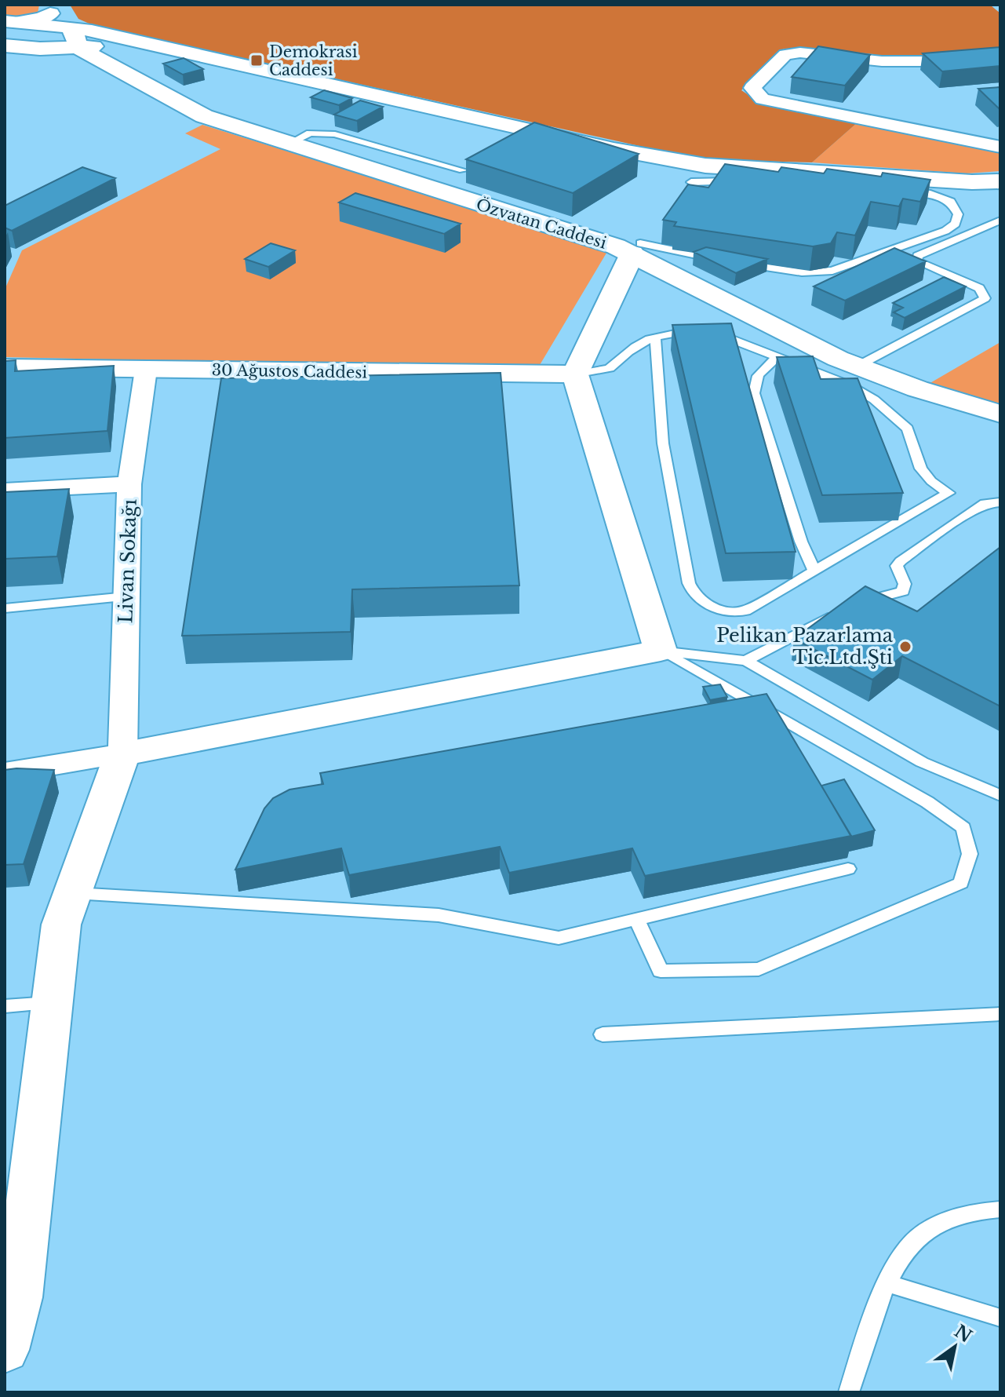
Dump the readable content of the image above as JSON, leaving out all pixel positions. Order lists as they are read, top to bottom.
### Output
{
  "streets": {
    "main road": ["Özvatan Caddesi", "30 Ağustos Caddesi"],
    "street": ["Livan Sokağı"]
  },
  "crossings": [
    ["30 Ağustos Caddesi", "Livan Sokağı"]
  ],
  "places": {
    "transit": ["Demokrasi Caddesi"],
    "other": ["Pelikan Pazarlama Tic.Ltd.Şti"]
  },
  "north": "top right"
}
